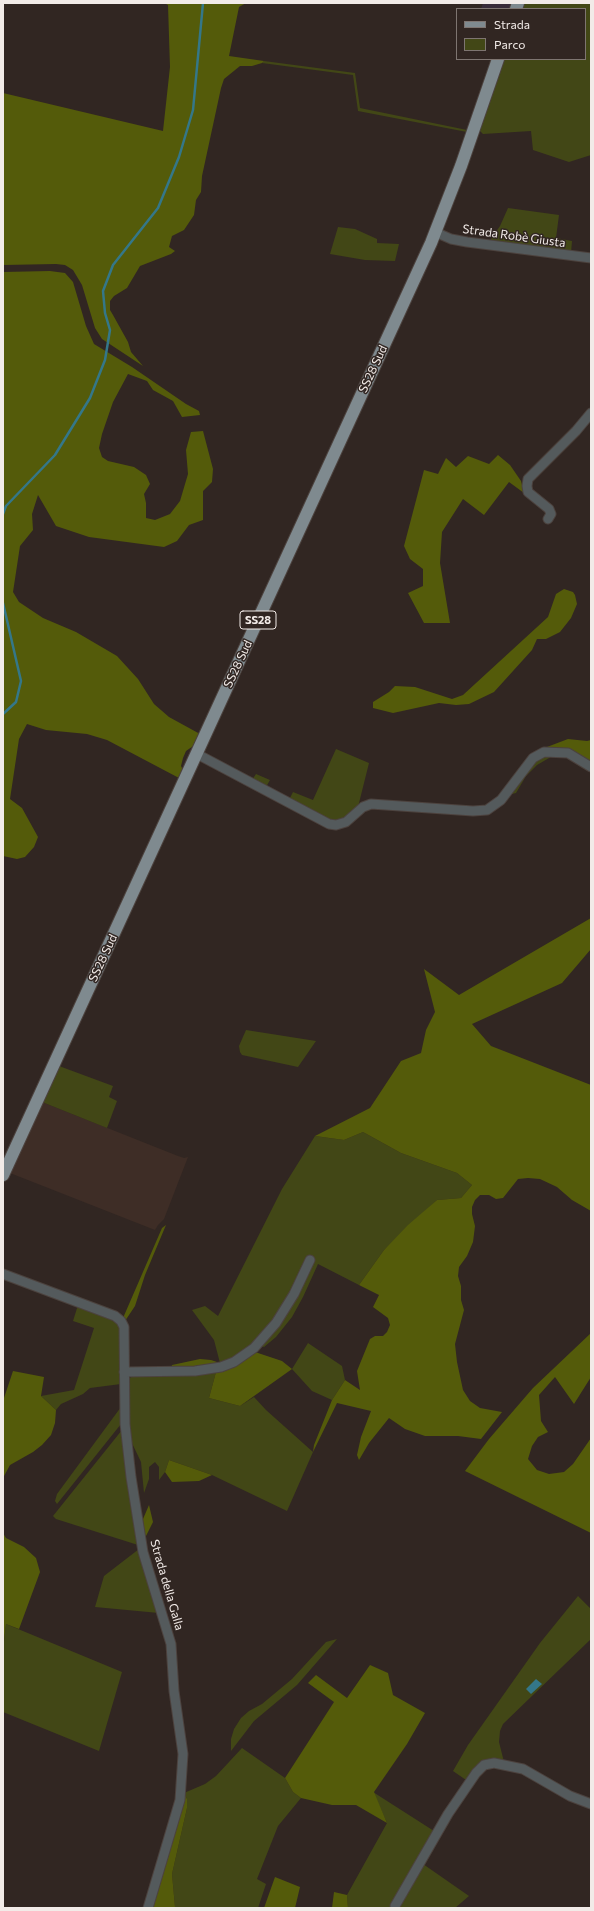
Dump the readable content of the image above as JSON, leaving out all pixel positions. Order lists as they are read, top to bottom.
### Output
{
  "streets": {
    "main road": ["SS28 Sud", "SS28"],
    "street": ["Strada Robè Giusta", "Strada della Galla"]
  },
  "crossings": [
    ["Strada Robè Giusta", "SS28 Sud"]
  ],
  "legend": ["Strada", "Parco"]
}
